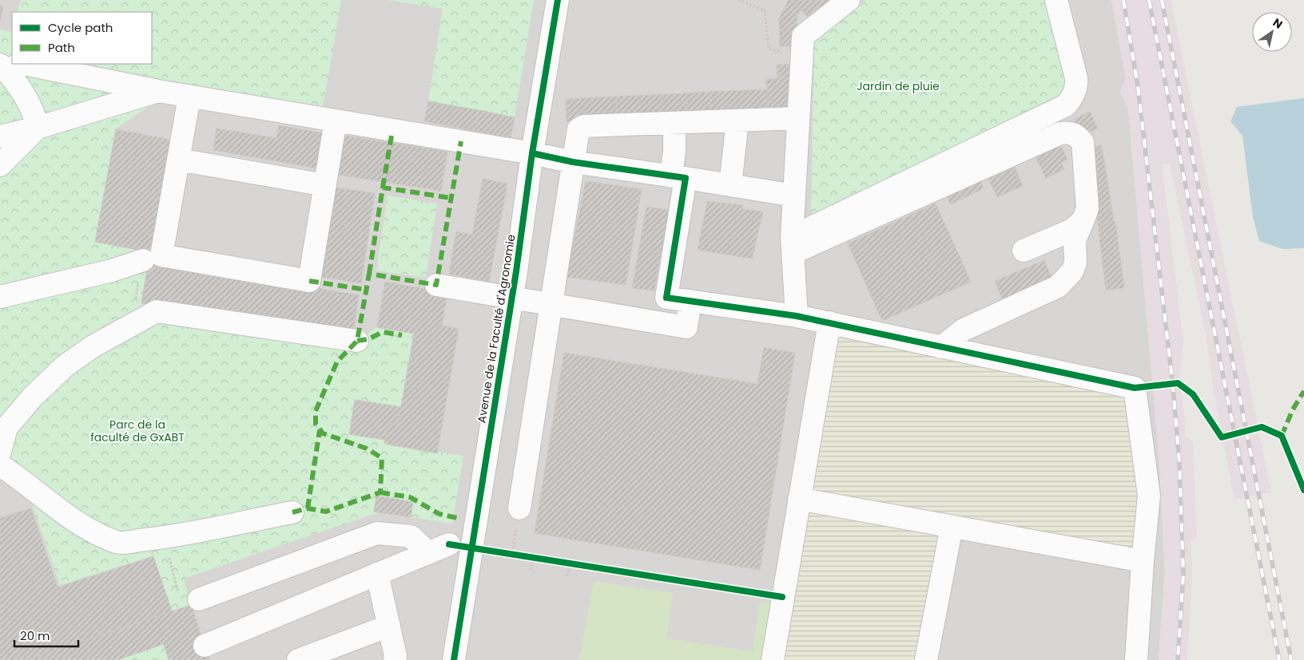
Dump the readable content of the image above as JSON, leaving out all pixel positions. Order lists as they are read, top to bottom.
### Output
{
  "streets": {
    "street": ["Avenue de la Faculté d'Agronomie"]
  },
  "parks": ["Jardin de pluie", "Parc de la faculté de GxABT"],
  "legend": ["Cycle path", "Path"],
  "scale_bar": "20 m",
  "north": "top right"
}
